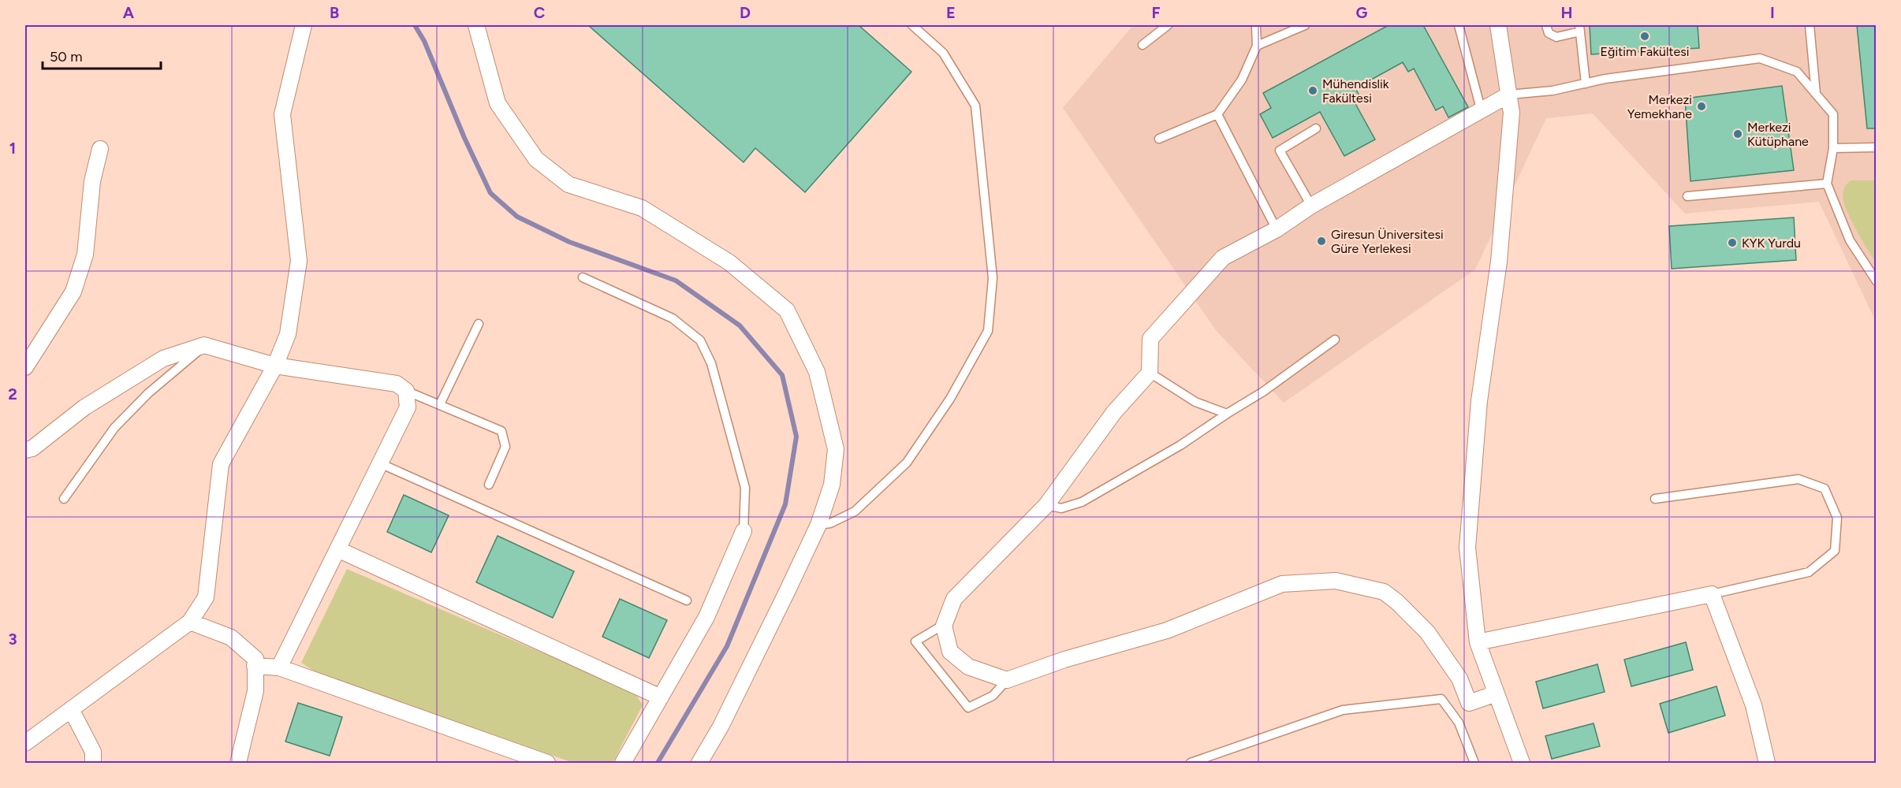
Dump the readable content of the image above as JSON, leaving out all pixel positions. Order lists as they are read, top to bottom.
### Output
{
  "places": [
    "Eğitim Fakültesi",
    "Mühendislik Fakültesi",
    "Merkezi Yemekhane",
    "Merkezi Kütüphane",
    "Giresun Üniversitesi Güre Yerlekesi",
    "KYK Yurdu"
  ],
  "scale_bar": "50 m",
  "grid": {
    "columns": [
      "A",
      "B",
      "C",
      "D",
      "E",
      "F",
      "G",
      "H",
      "I"
    ],
    "rows": ["1", "2", "3"]
  }
}
